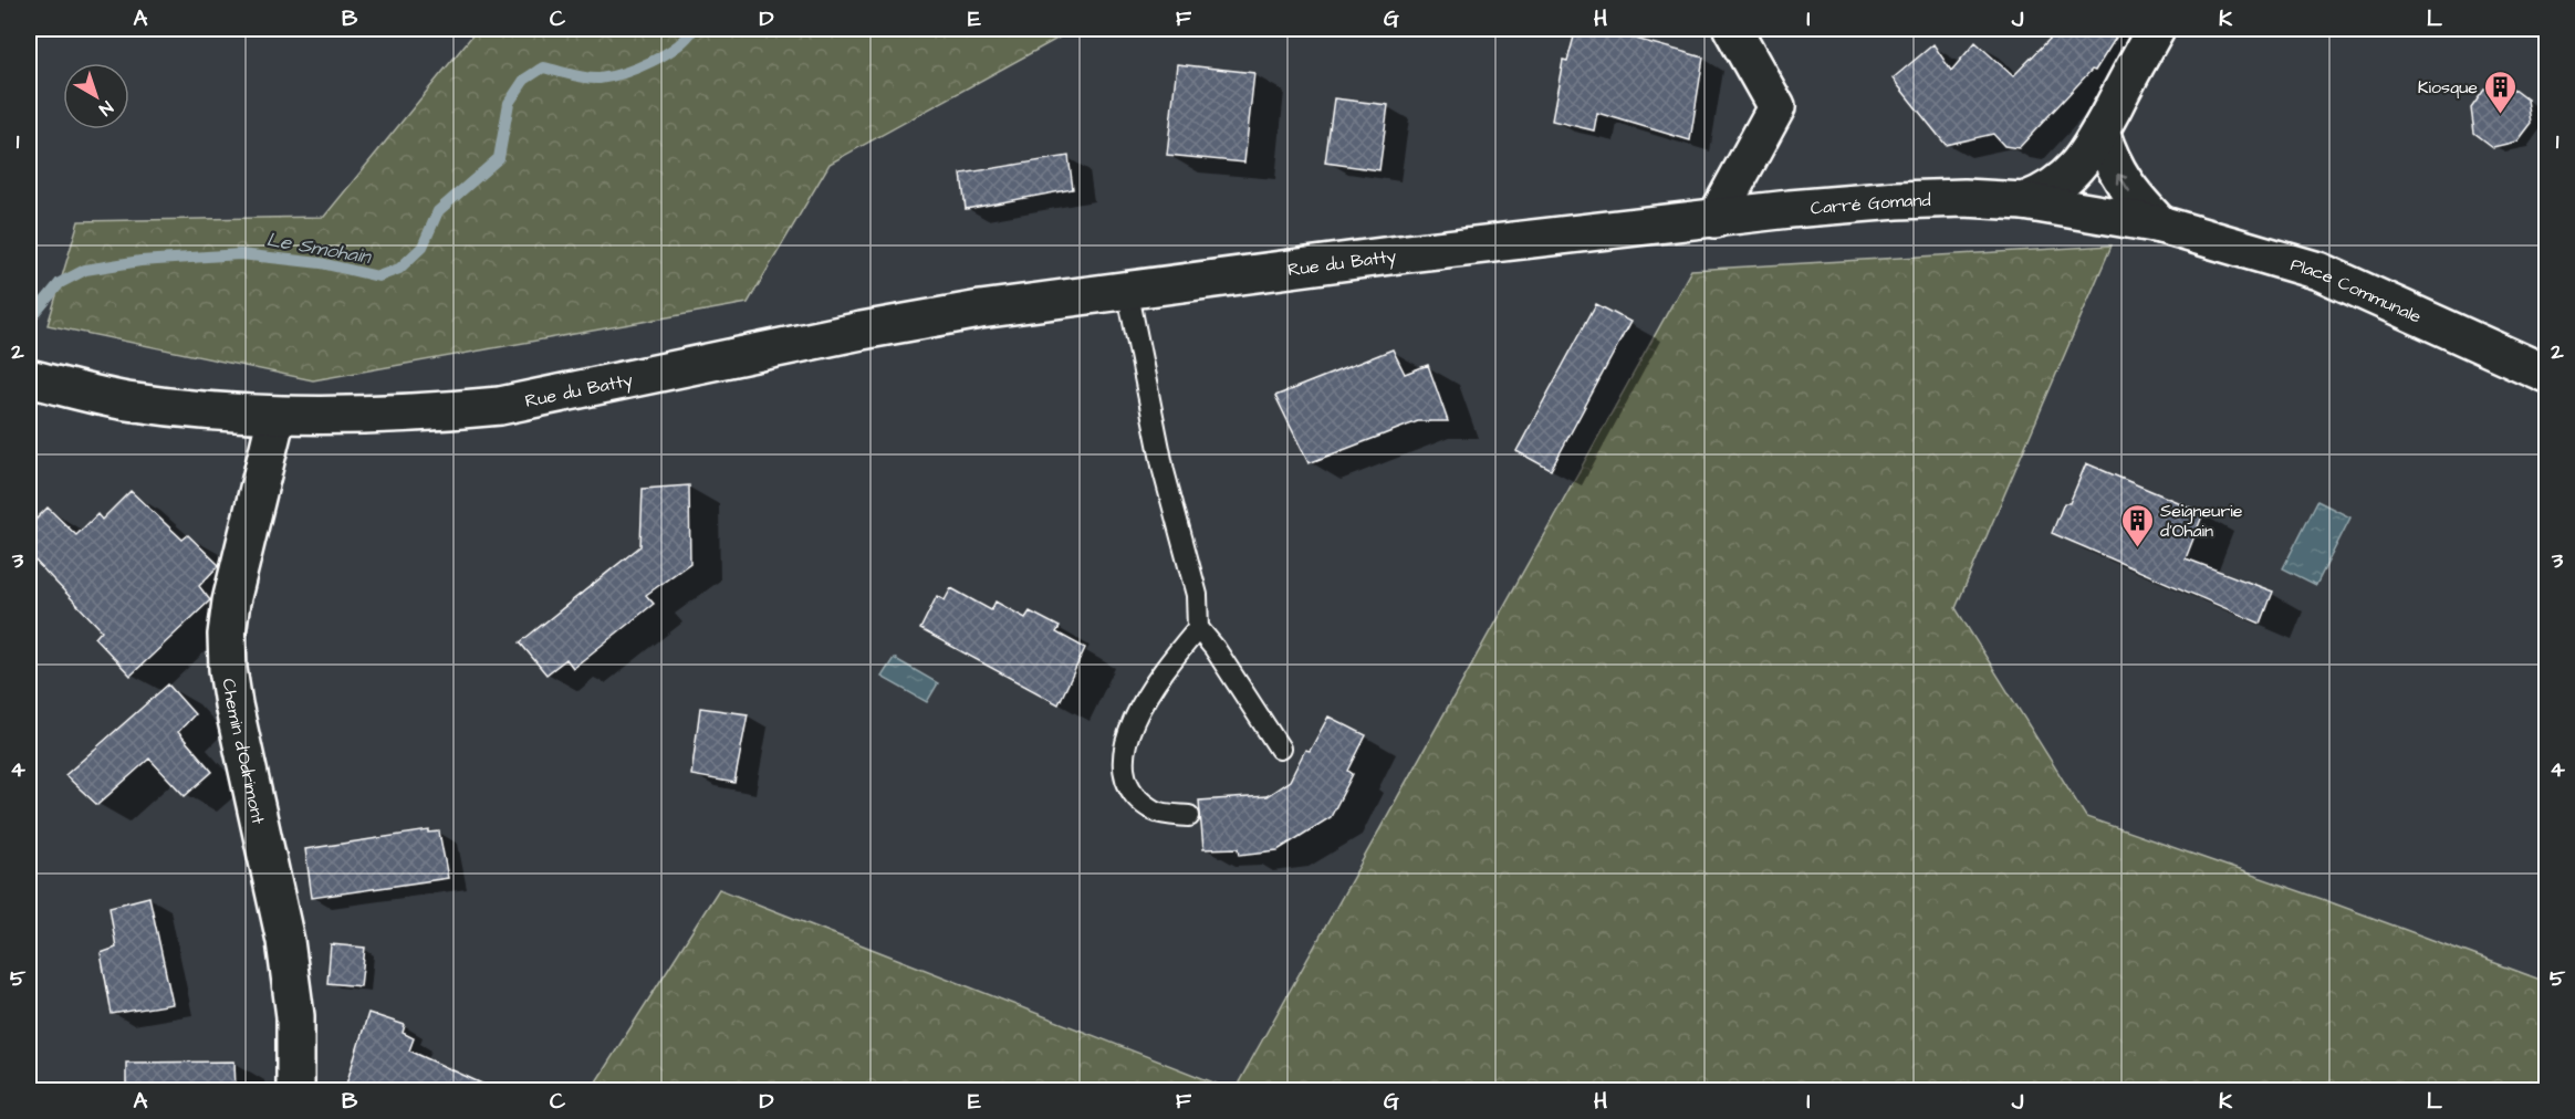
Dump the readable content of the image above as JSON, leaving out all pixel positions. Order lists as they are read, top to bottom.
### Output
{
  "streets": {
    "main road": [
      "Carré Gomand",
      "Rue du Batty",
      "Place Communale",
      "Chemin d'Odrimont"
    ]
  },
  "crossings": [
    ["Carré Gomand", "Rue du Batty"],
    ["Carré Gomand", "Place Communale"],
    ["Rue du Batty", "Chemin d'Odrimont"]
  ],
  "water": ["Le Smohain"],
  "places": {
    "building": ["Kiosque", "Seigneurie d’Ohain"]
  },
  "north": "bottom right",
  "grid": {
    "columns": [
      "A",
      "B",
      "C",
      "D",
      "E",
      "F",
      "G",
      "H",
      "I",
      "J",
      "K",
      "L"
    ],
    "rows": [
      "1",
      "2",
      "3",
      "4",
      "5"
    ]
  }
}
